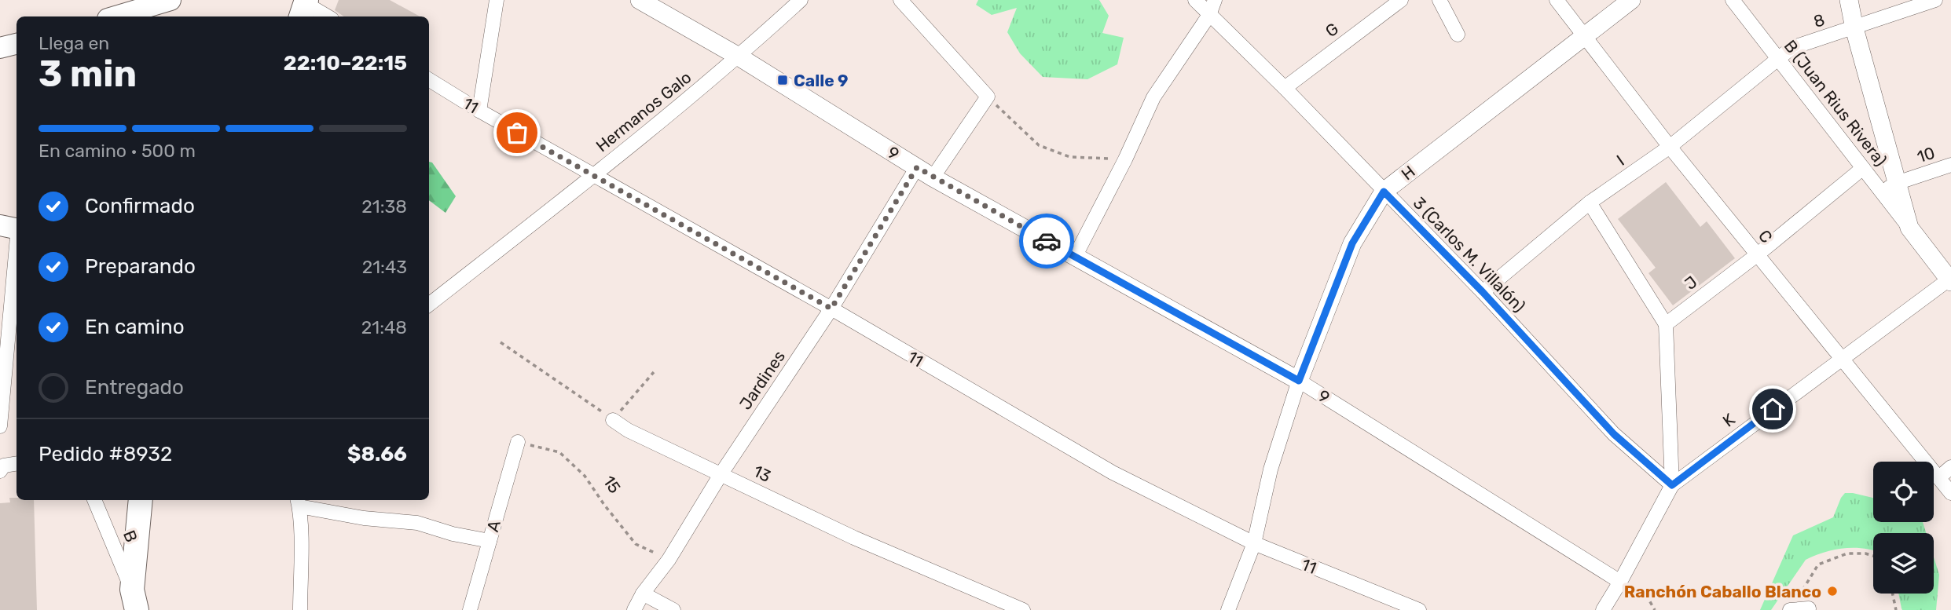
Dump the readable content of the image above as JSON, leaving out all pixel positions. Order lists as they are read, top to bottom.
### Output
{
  "streets": {
    "street": [
      "8",
      "G",
      "B (Juan Rius Rivera)",
      "11",
      "Hermanos Galo",
      "9",
      "10",
      "I",
      "H",
      "C",
      "3 (Carlos M. Villalón)",
      "J",
      "Jardines",
      "K",
      "13",
      "A",
      "B"
    ],
    "path": ["15"]
  },
  "crossings": [
    ["8", "B (Juan Rius Rivera)"],
    ["8", "I"],
    ["G", "3 (Carlos M. Villalón)"],
    ["B (Juan Rius Rivera)", "10"],
    ["B (Juan Rius Rivera)", "I"],
    ["B (Juan Rius Rivera)", "J"],
    ["11", "Hermanos Galo"],
    ["11", "H"],
    ["11", "Jardines"],
    ["Hermanos Galo", "9"],
    ["9", "H"],
    ["9", "Jardines"],
    ["9", "K"],
    ["I", "C"],
    ["I", "3 (Carlos M. Villalón)"],
    ["H", "C"],
    ["H", "3 (Carlos M. Villalón)"],
    ["C", "J"],
    ["C", "K"],
    ["3 (Carlos M. Villalón)", "K"],
    ["Jardines", "13"],
    ["Jardines", "15"],
    ["15", "A"]
  ],
  "places": {
    "transit": ["Calle 9"],
    "other": ["Ranchón Caballo Blanco"]
  },
  "page": {
    "heading": ["3 min", "Llega en", "22:10–22:15"],
    "panel": ["Pedido #8932", "$8.66"],
    "bar": "En camino · 500 m",
    "list": [
      ["Confirmado", "21:38"],
      ["Preparando", "21:43"],
      ["En camino", "21:48"],
      "Entregado"
    ]
  }
}
